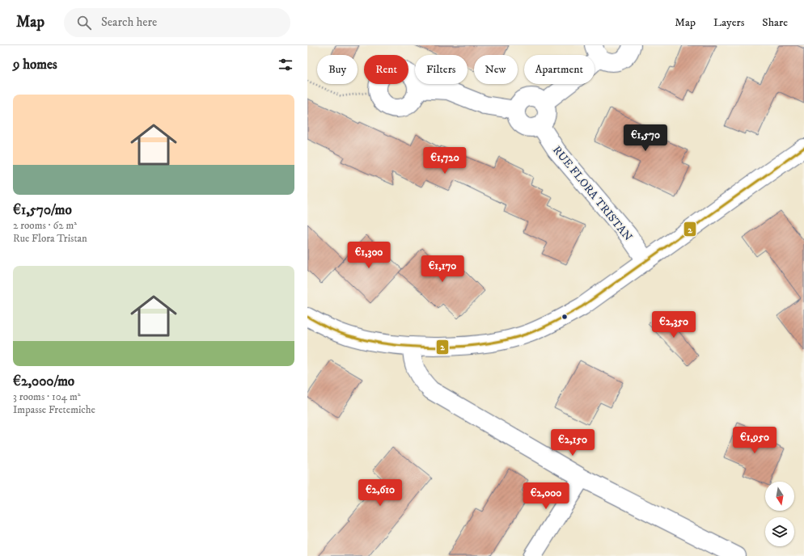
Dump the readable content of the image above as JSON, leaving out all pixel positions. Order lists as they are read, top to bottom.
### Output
{
  "streets": {
    "street": ["RUE FLORA TRISTAN"]
  },
  "lines": ["transit line 2"],
  "north": "bottom",
  "page": {
    "header": "Map",
    "search": "Search here",
    "nav": ["Map", "Layers", "Share"],
    "heading": "9 homes",
    "chip": [
      "Buy",
      "Rent",
      "Filters",
      "New",
      "Apartment"
    ],
    "list": [
      {
        "name": "€1,570/mo",
        "note": "2 rooms · 62 m² · Rue Flora Tristan"
      },
      {
        "name": "€2,000/mo",
        "note": "3 rooms · 104 m² · Impasse Fretemiche"
      }
    ],
    "price": [
      "€1,570",
      "€1,720",
      "€1,300",
      "€1,170",
      "€2,350",
      "€1,950",
      "€2,150",
      "€2,610",
      "€2,000"
    ]
  }
}
